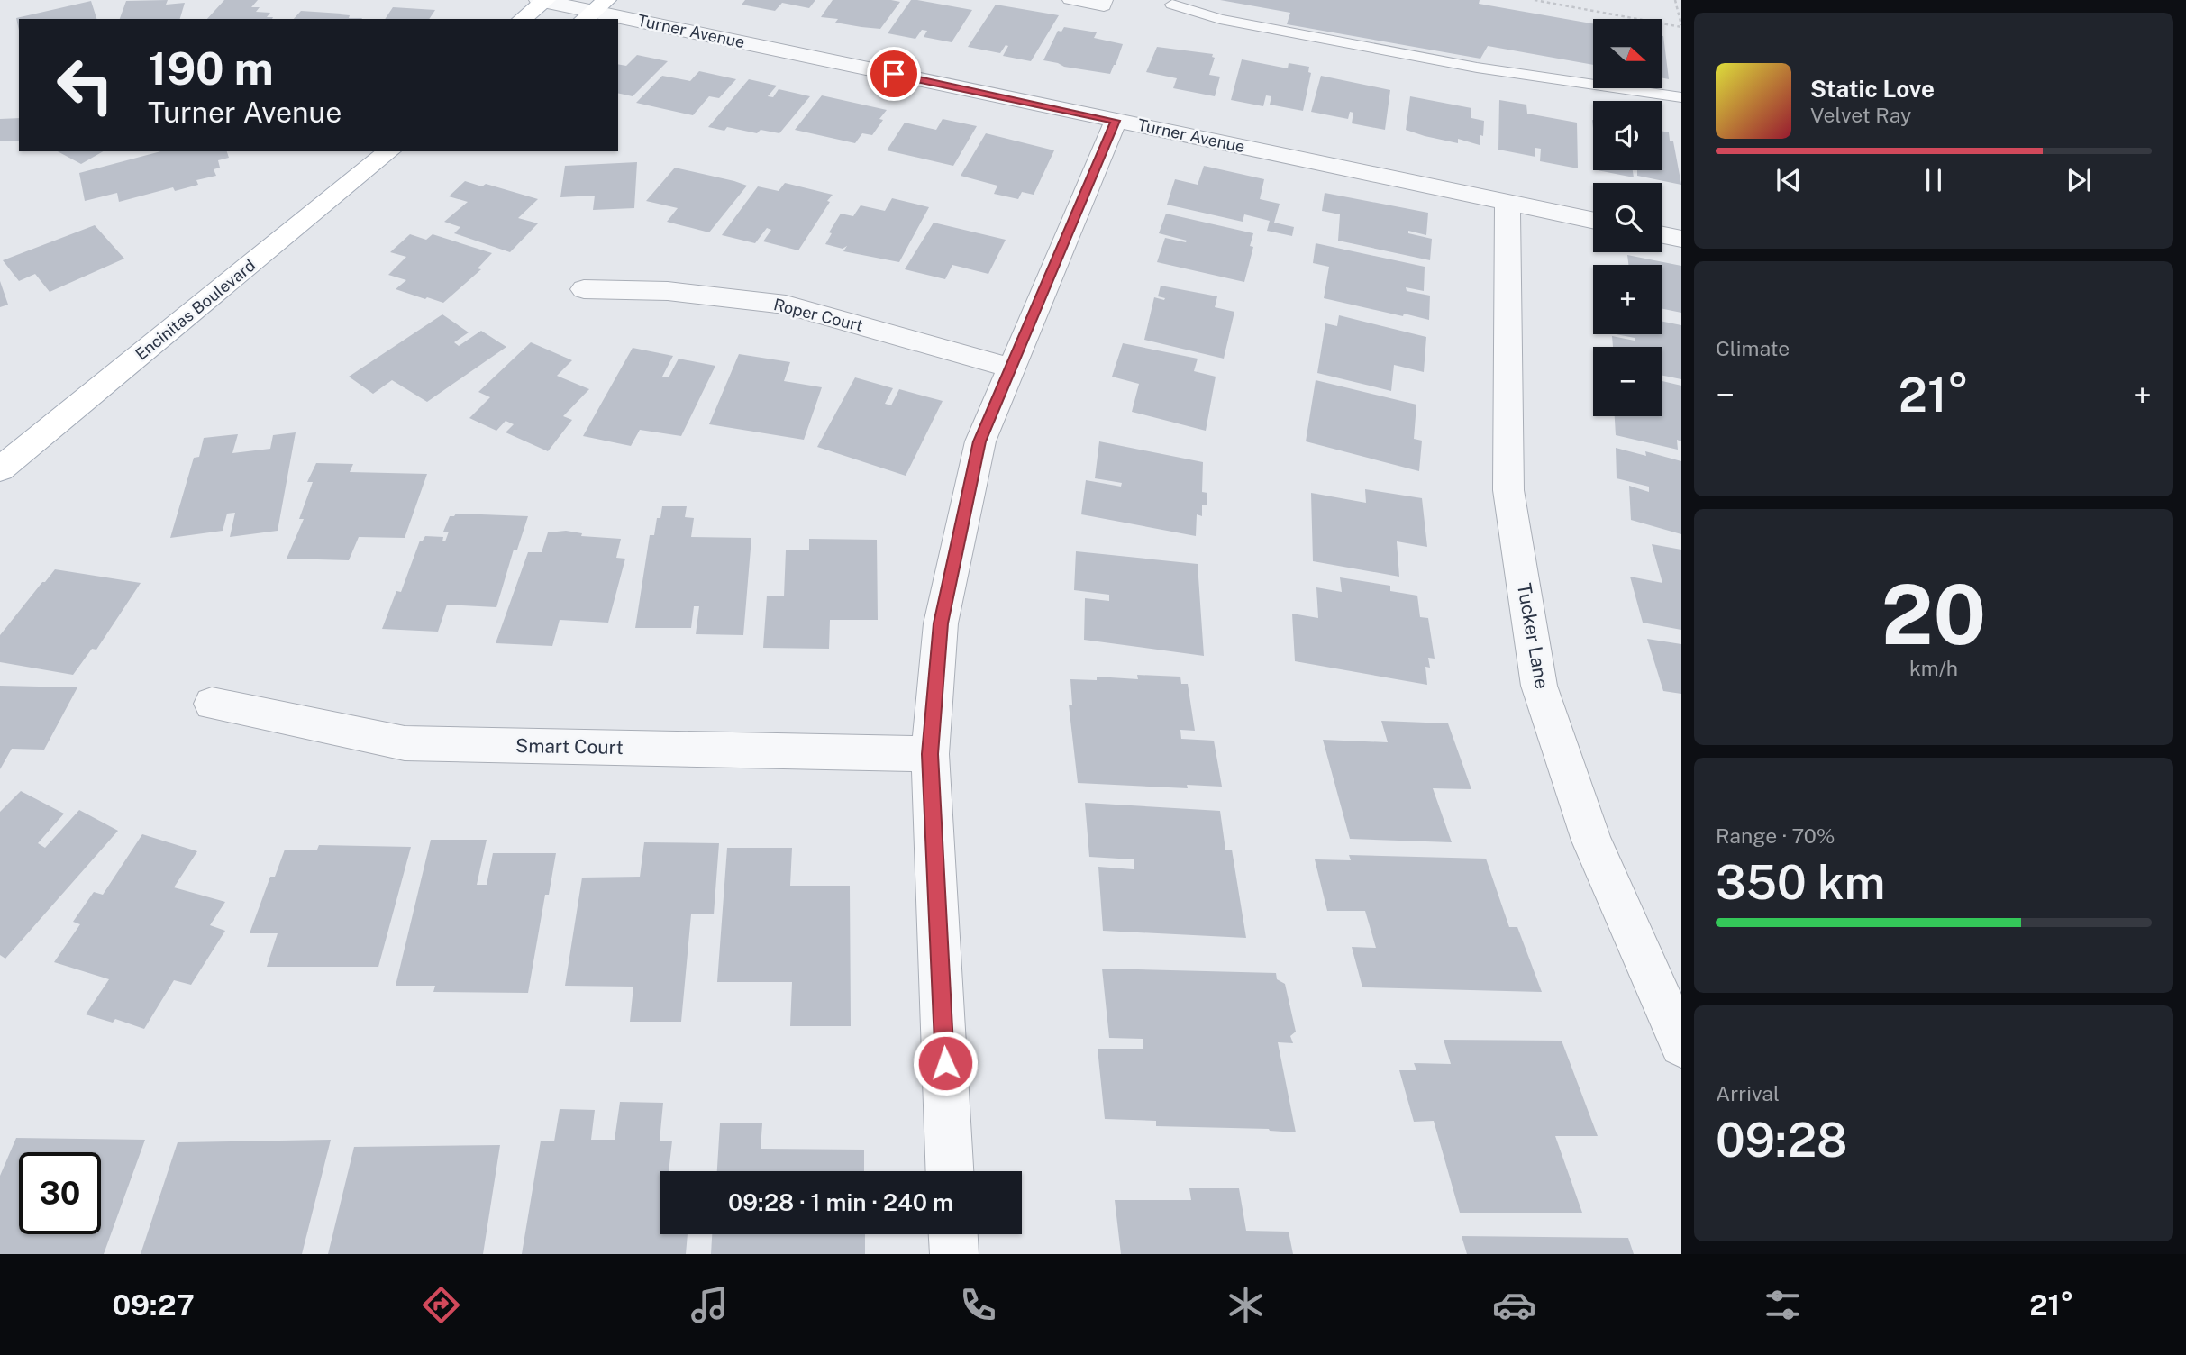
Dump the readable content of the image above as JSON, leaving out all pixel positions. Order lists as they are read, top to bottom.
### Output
{
  "streets": {
    "main road": ["Encinitas Boulevard"],
    "street": [
      "Turner Avenue",
      "Roper Court",
      "Tucker Lane",
      "Smart Court"
    ]
  },
  "crossings": [
    ["Turner Avenue", "Tucker Lane"]
  ],
  "north": "right",
  "page": {
    "map_buttons": ["+", "−"],
    "turn": ["190 m", "Turner Avenue"],
    "song": ["Static Love", "Velvet Ray"],
    "tile": [
      "Climate",
      ["20", "km/h"],
      ["Range · 70%", "350 km"],
      ["Arrival", "09:28"]
    ],
    "heat": ["−", "21°", "+"],
    "limit": "30",
    "trip": "09:28 · 1 min · 240 m",
    "tabs": ["09:27", "21°"]
  }
}
